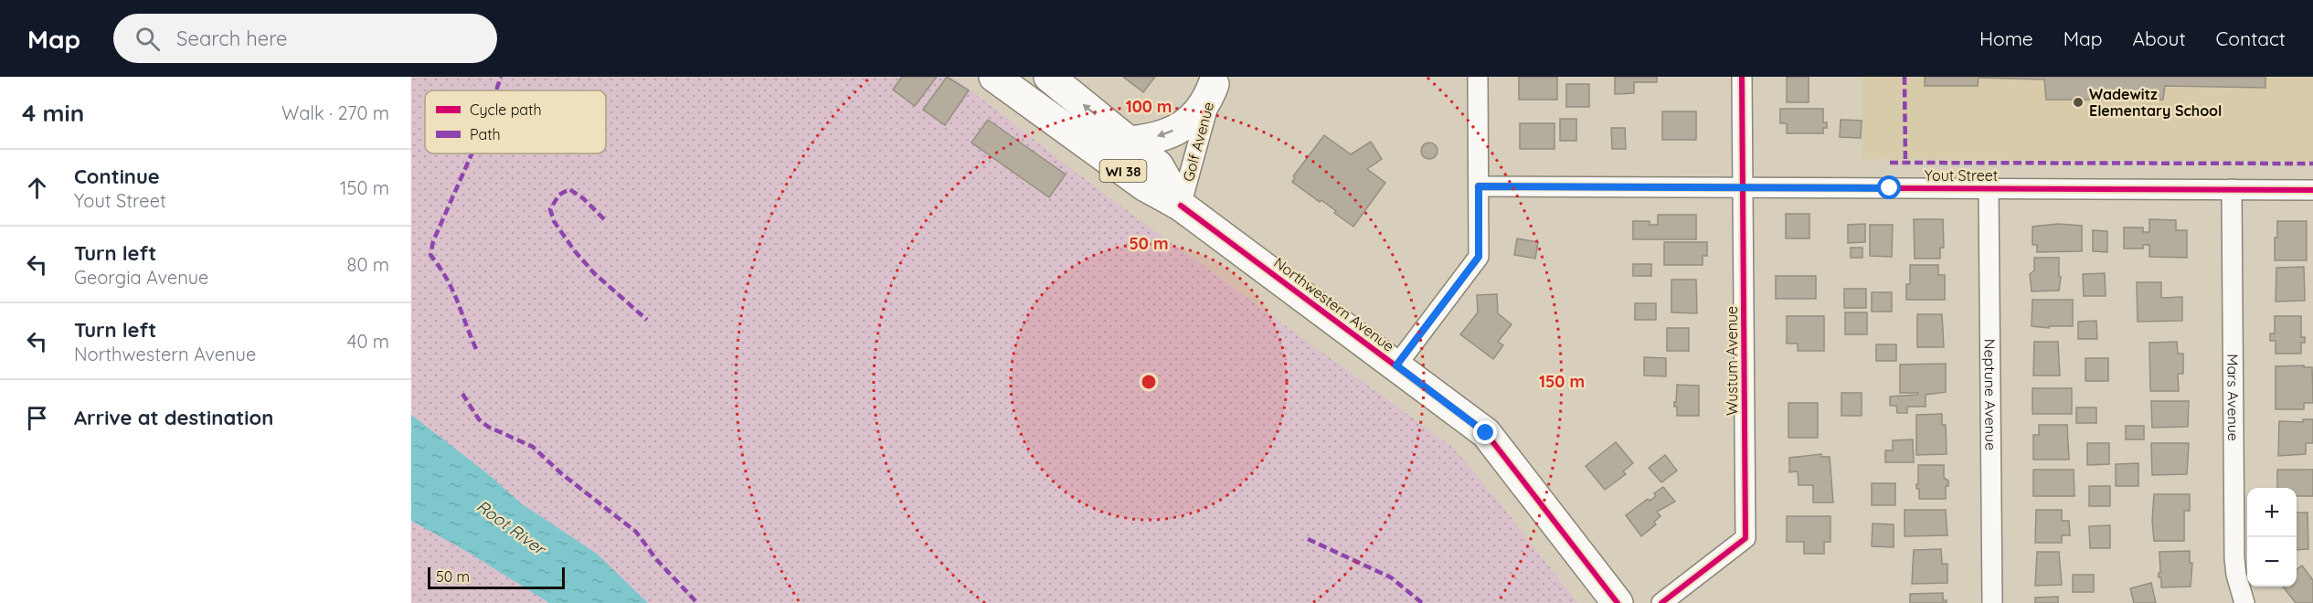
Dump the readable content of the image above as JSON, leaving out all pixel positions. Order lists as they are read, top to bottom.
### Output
{
  "streets": {
    "main road": ["WI 38", "Northwestern Avenue"],
    "street": [
      "Golf Avenue",
      "Yout Street",
      "Wustum Avenue",
      "Neptune Avenue",
      "Mars Avenue"
    ]
  },
  "crossings": [
    ["Golf Avenue", "Northwestern Avenue"],
    ["Yout Street", "Wustum Avenue"],
    ["Yout Street", "Neptune Avenue"],
    ["Yout Street", "Mars Avenue"]
  ],
  "water": ["Root River"],
  "places": ["Wadewitz Elementary School"],
  "legend": ["Cycle path", "Path"],
  "scale_bar": "50 m",
  "page": {
    "header": "Map",
    "search": "Search here",
    "nav": [
      "Home",
      "Map",
      "About",
      "Contact"
    ],
    "heading": ["4 min", "Walk · 270 m"],
    "list": [
      ["Continue", "Yout Street", "150 m"],
      ["Turn left", "Georgia Avenue", "80 m"],
      ["Turn left", "Northwestern Avenue", "40 m"],
      "Arrive at destination"
    ],
    "map_buttons": ["+", "−"],
    "scale": "50 m"
  },
  "rings": ["100 m", "50 m", "150 m"]
}
